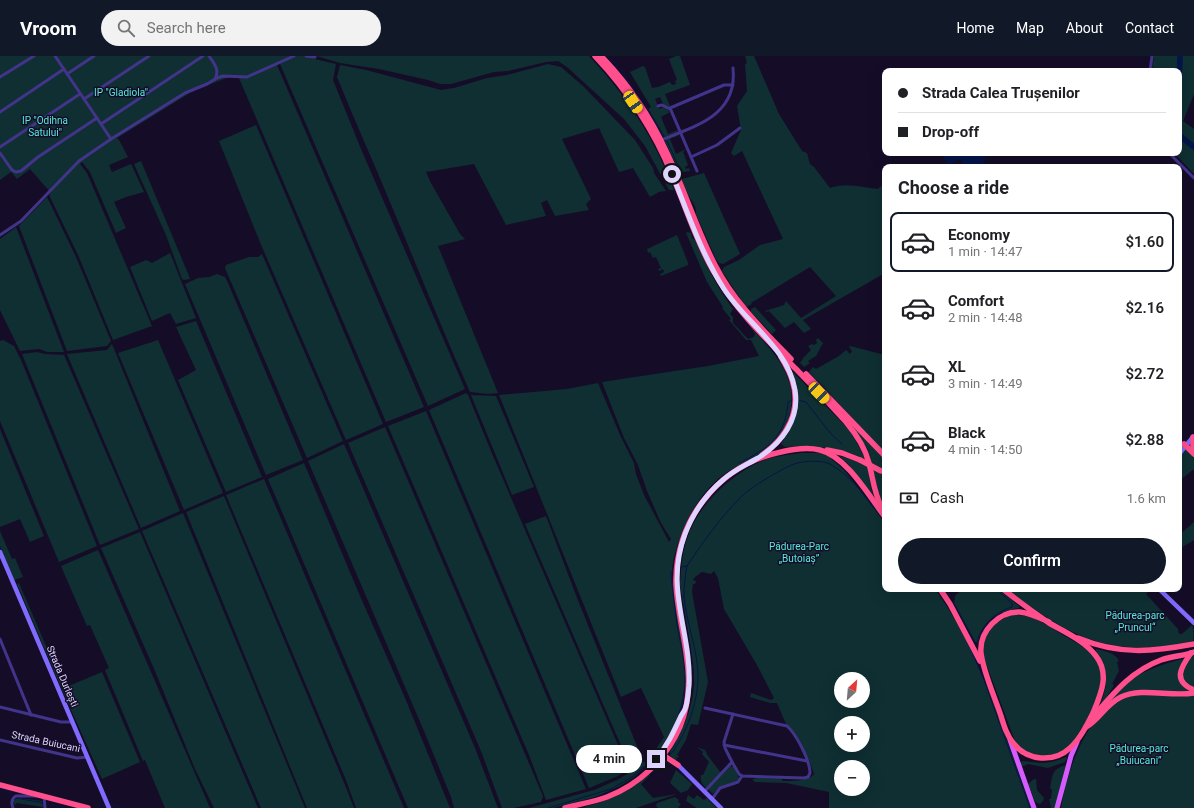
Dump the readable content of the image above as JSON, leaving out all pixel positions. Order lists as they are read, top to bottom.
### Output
{
  "streets": {
    "street": ["Strada Durlești", "Strada Buiucani"]
  },
  "crossings": [
    ["Strada Durlești", "Strada Buiucani"]
  ],
  "parks": [
    "IP \"Gladiola\"",
    "IP \"Odihna Satului\"",
    "Pădurea-Parc „Butoiaș”",
    "Pădurea-parc „Pruncul“",
    "Pădurea-parc „Buiucani”"
  ],
  "north": "top right",
  "page": {
    "header": "Vroom",
    "search": "Search here",
    "nav": [
      "Home",
      "Map",
      "About",
      "Contact"
    ],
    "banner": ["Strada Calea Trușenilor", "Drop-off"],
    "heading": "Choose a ride",
    "list": [
      {
        "name": "Economy",
        "note": "1 min · 14:47",
        "value": "$1.60"
      },
      {
        "name": "Comfort",
        "note": "2 min · 14:48",
        "value": "$2.16"
      },
      {
        "name": "XL",
        "note": "3 min · 14:49",
        "value": "$2.72"
      },
      {
        "name": "Black",
        "note": "4 min · 14:50",
        "value": "$2.88"
      }
    ],
    "pay": ["Cash", "1.6 km"],
    "buttons": "Confirm",
    "map_buttons": ["+", "−"],
    "bubble": "4 min"
  }
}
